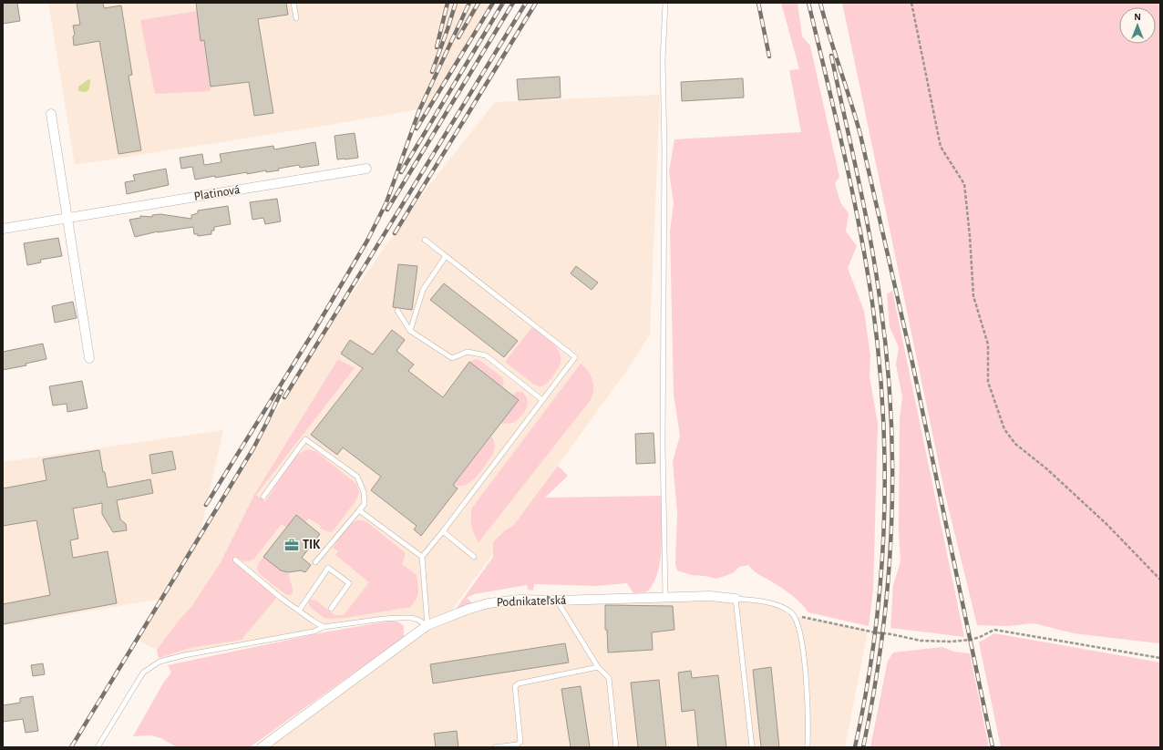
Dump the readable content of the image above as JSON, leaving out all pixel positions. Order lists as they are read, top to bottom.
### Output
{
  "streets": {
    "street": ["Platinová", "Podnikateľská"]
  },
  "places": {
    "office": ["TIK"]
  },
  "north": "top"
}
